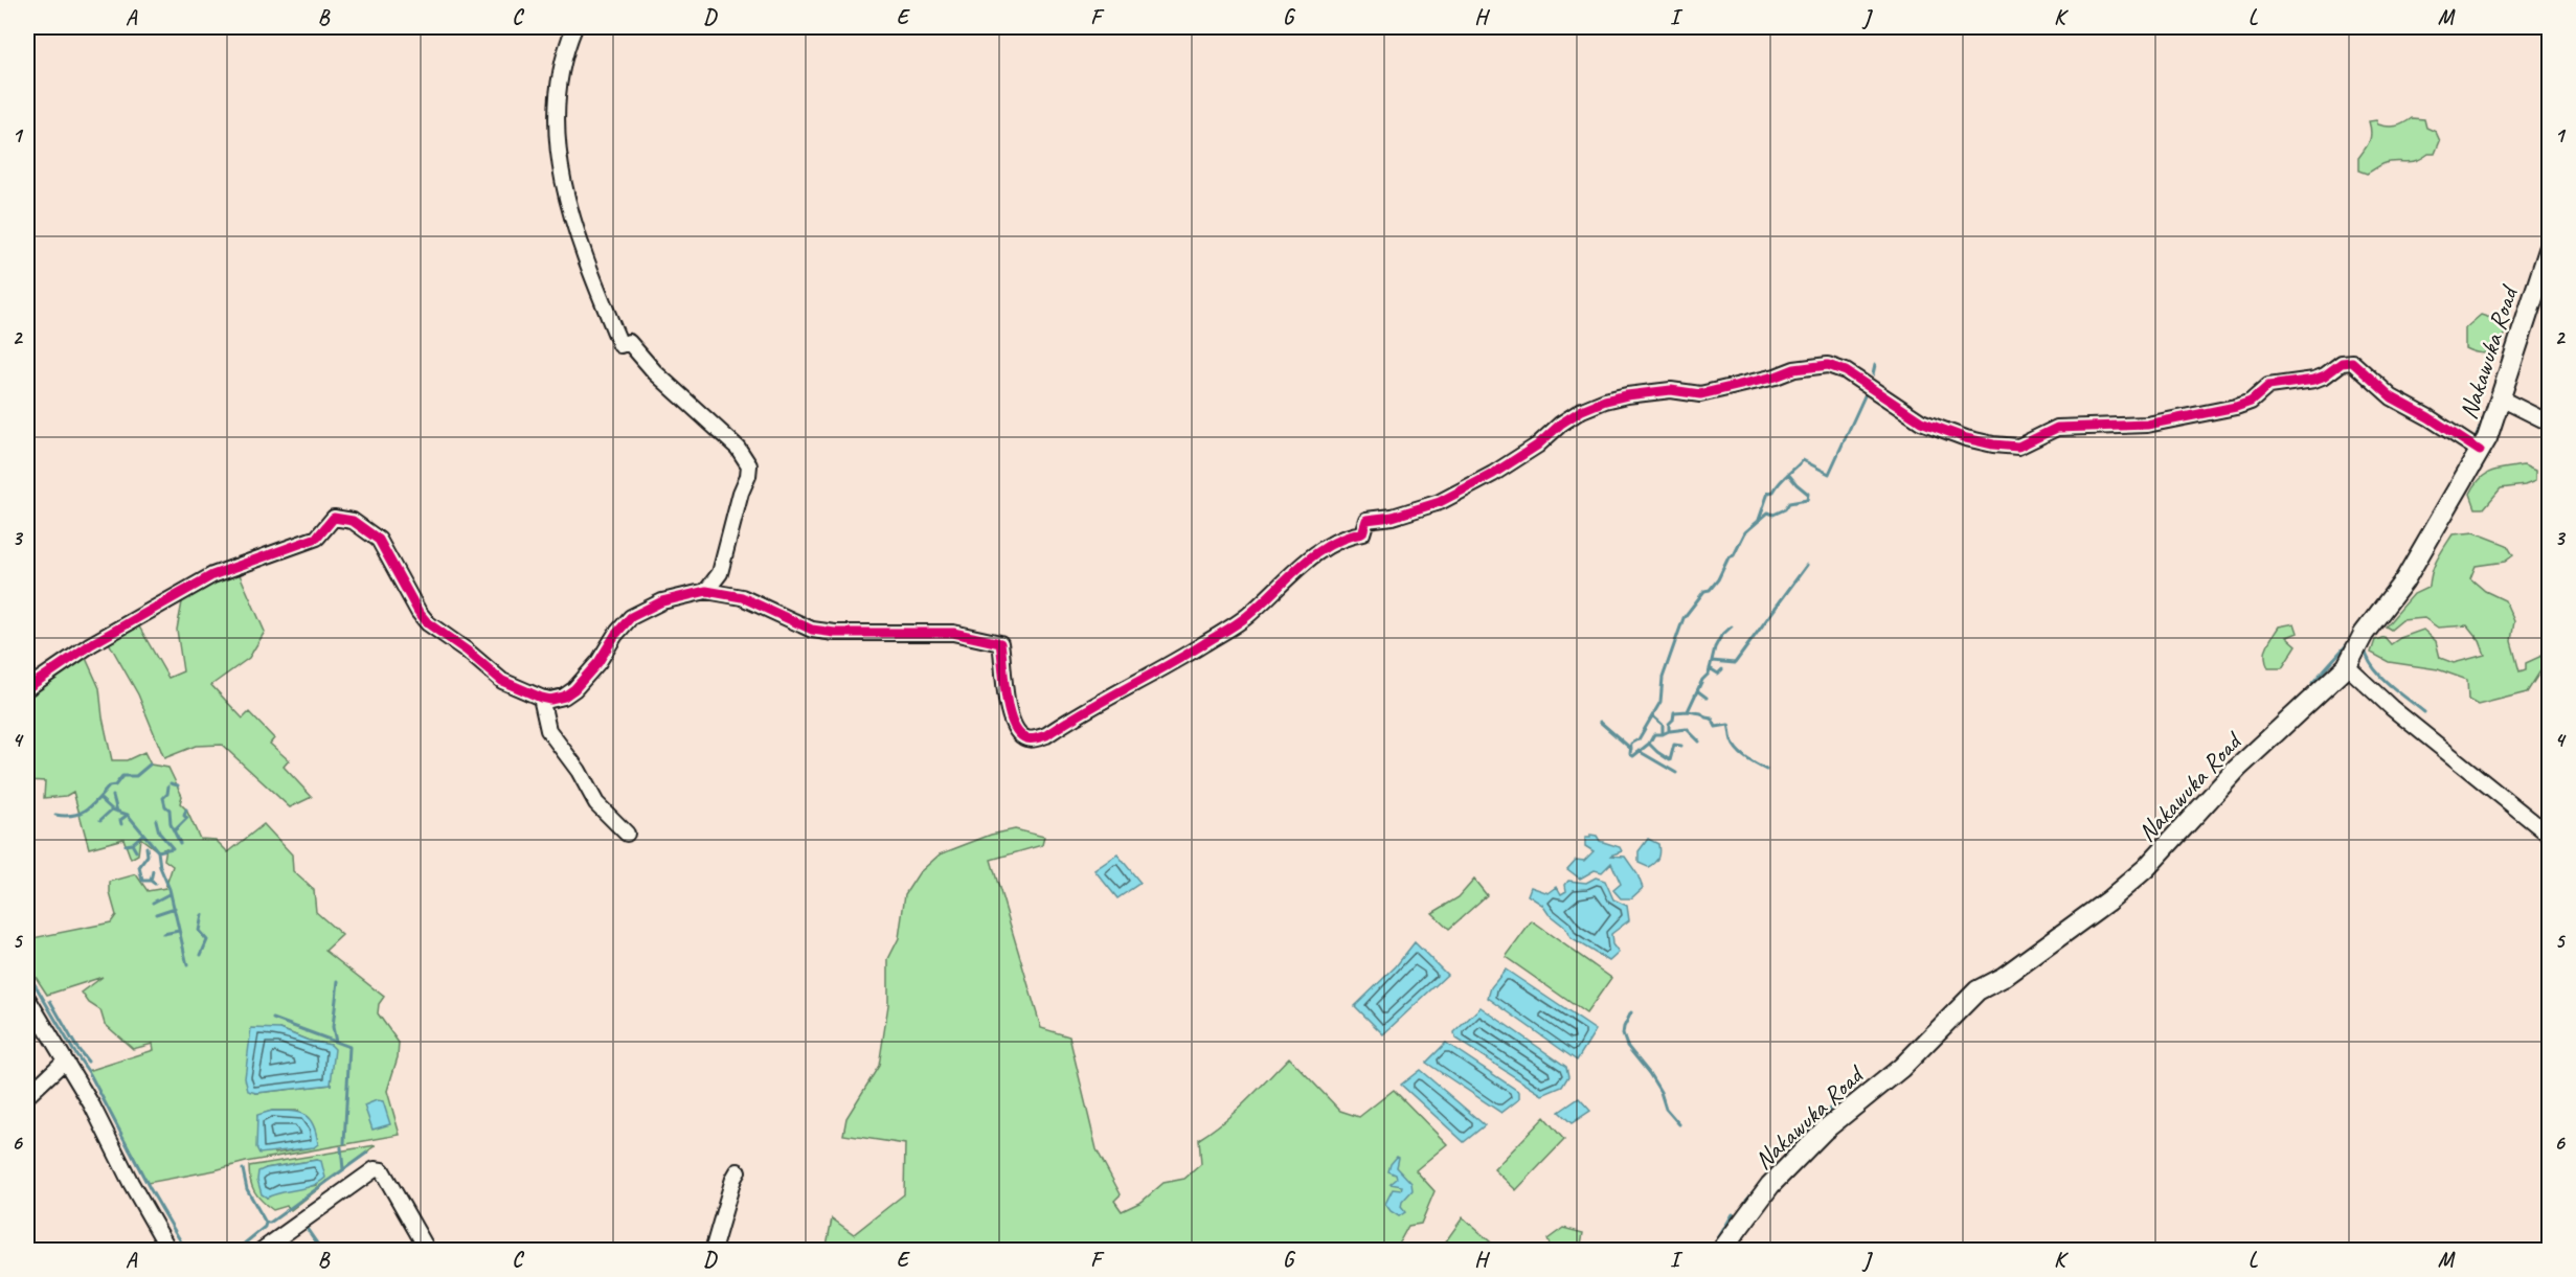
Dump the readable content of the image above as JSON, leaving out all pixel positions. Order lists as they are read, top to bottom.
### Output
{
  "streets": {
    "main road": ["Nakawuka Road"]
  },
  "grid": {
    "columns": [
      "A",
      "B",
      "C",
      "D",
      "E",
      "F",
      "G",
      "H",
      "I",
      "J",
      "K",
      "L",
      "M"
    ],
    "rows": [
      "1",
      "2",
      "3",
      "4",
      "5",
      "6"
    ]
  }
}
